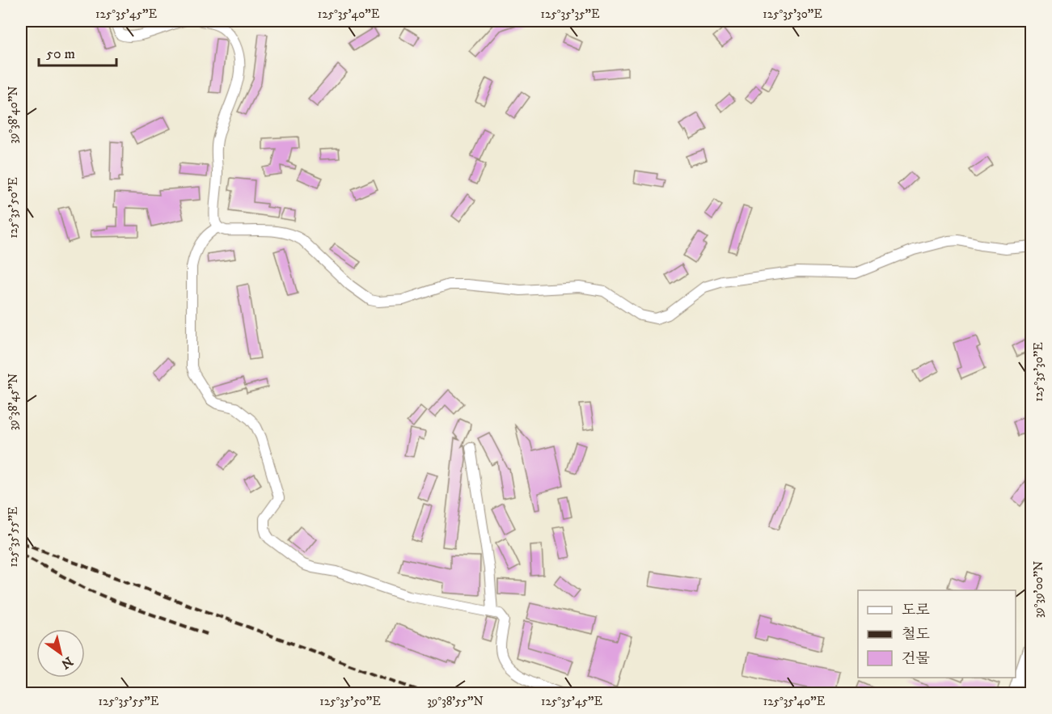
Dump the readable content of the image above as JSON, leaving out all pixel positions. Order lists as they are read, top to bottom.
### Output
{
  "legend": ["도로", "철도", "건물"],
  "scale_bar": "50 m",
  "north": "bottom right",
  "coordinates": [
    "125°35'45\"E",
    "125°35'40\"E",
    "125°35'35\"E",
    "125°35'30\"E",
    "39°38'40\"N",
    "125°35'50\"E",
    "39°38'45\"N",
    "125°35'55\"E",
    "39°39'00\"N",
    "39°38'55\"N"
  ]
}
